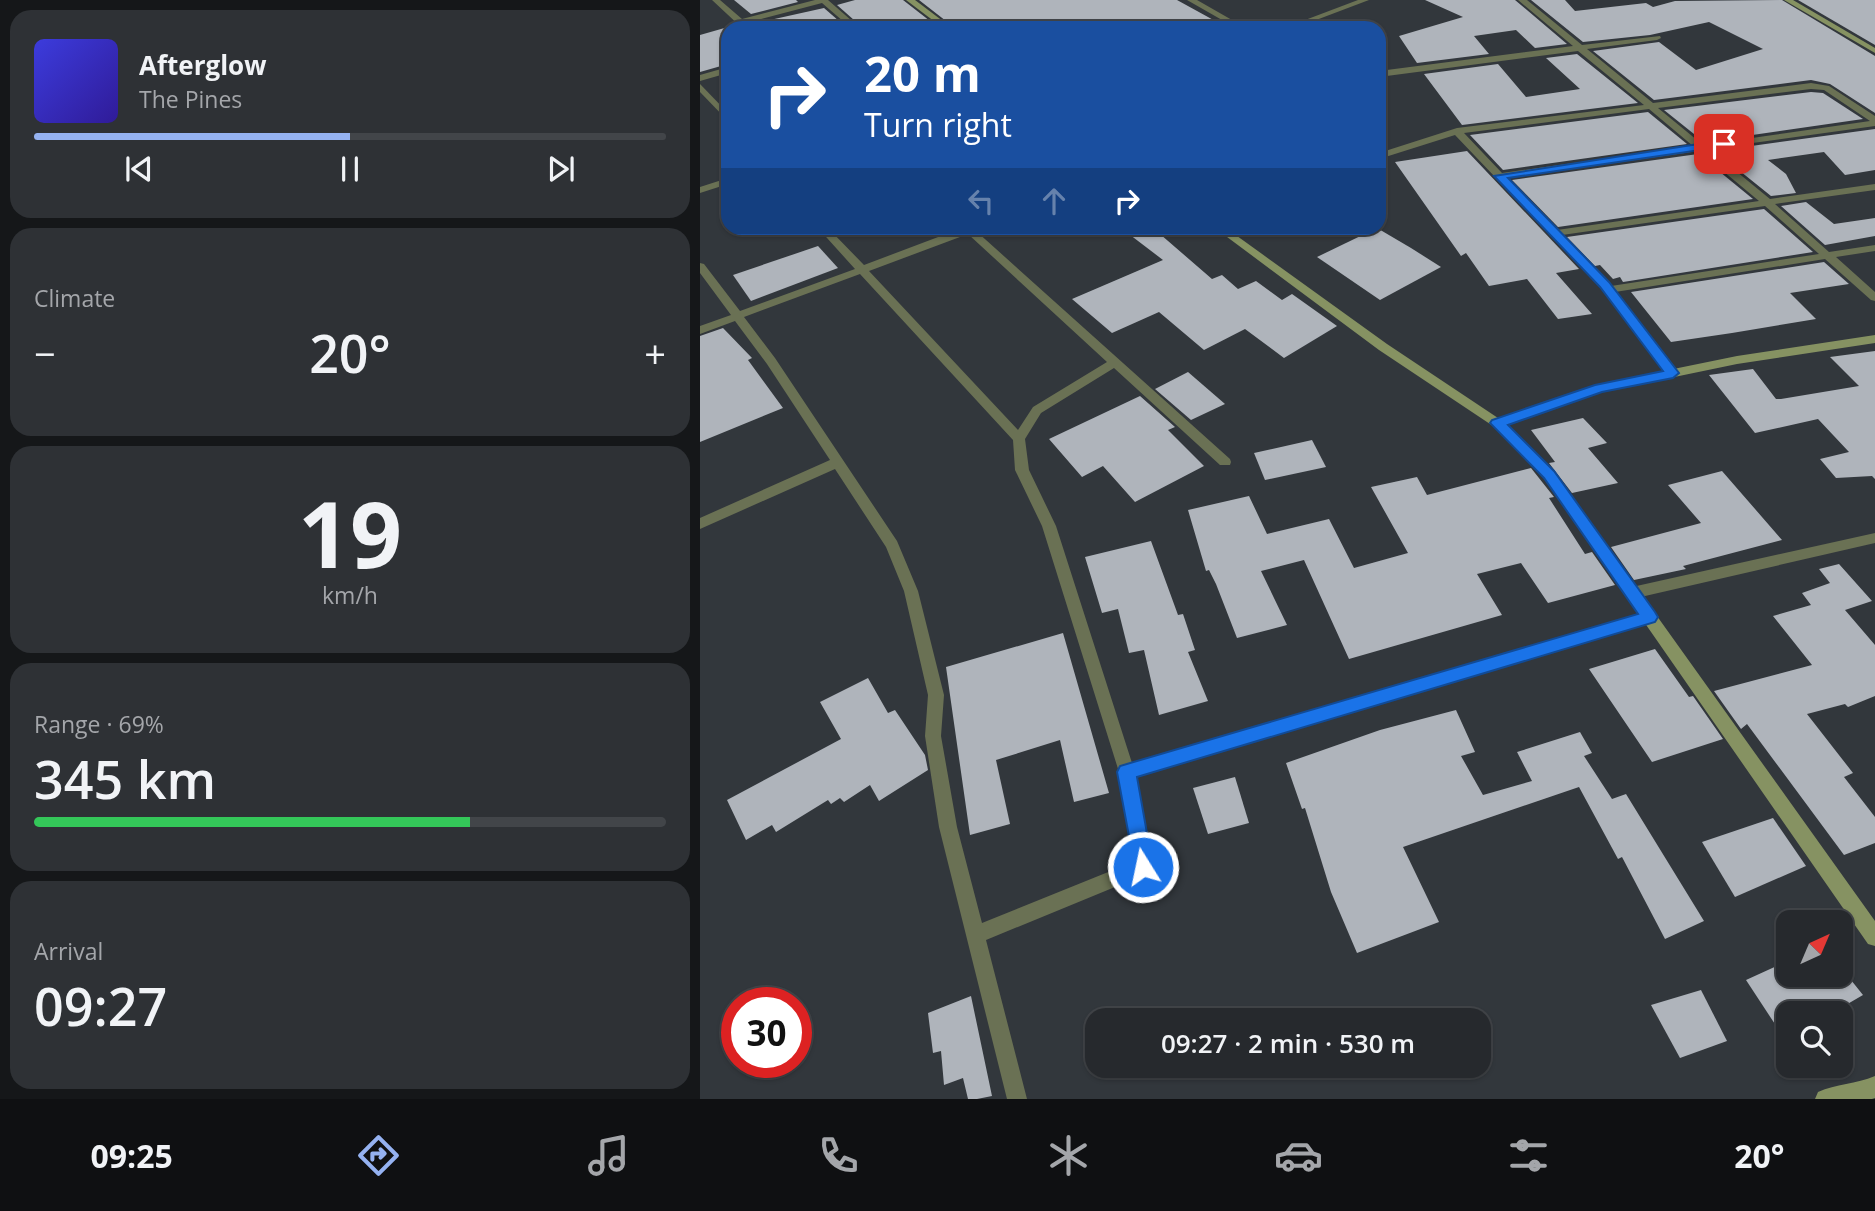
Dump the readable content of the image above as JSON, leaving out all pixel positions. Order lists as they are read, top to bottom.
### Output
{
  "north": "top right",
  "page": {
    "turn": ["20 m", "Turn right"],
    "song": ["Afterglow", "The Pines"],
    "tile": [
      "Climate",
      ["19", "km/h"],
      ["Range · 69%", "345 km"],
      ["Arrival", "09:27"]
    ],
    "heat": ["−", "20°", "+"],
    "limit": "30",
    "trip": "09:27 · 2 min · 530 m",
    "tabs": ["09:25", "20°"]
  }
}
